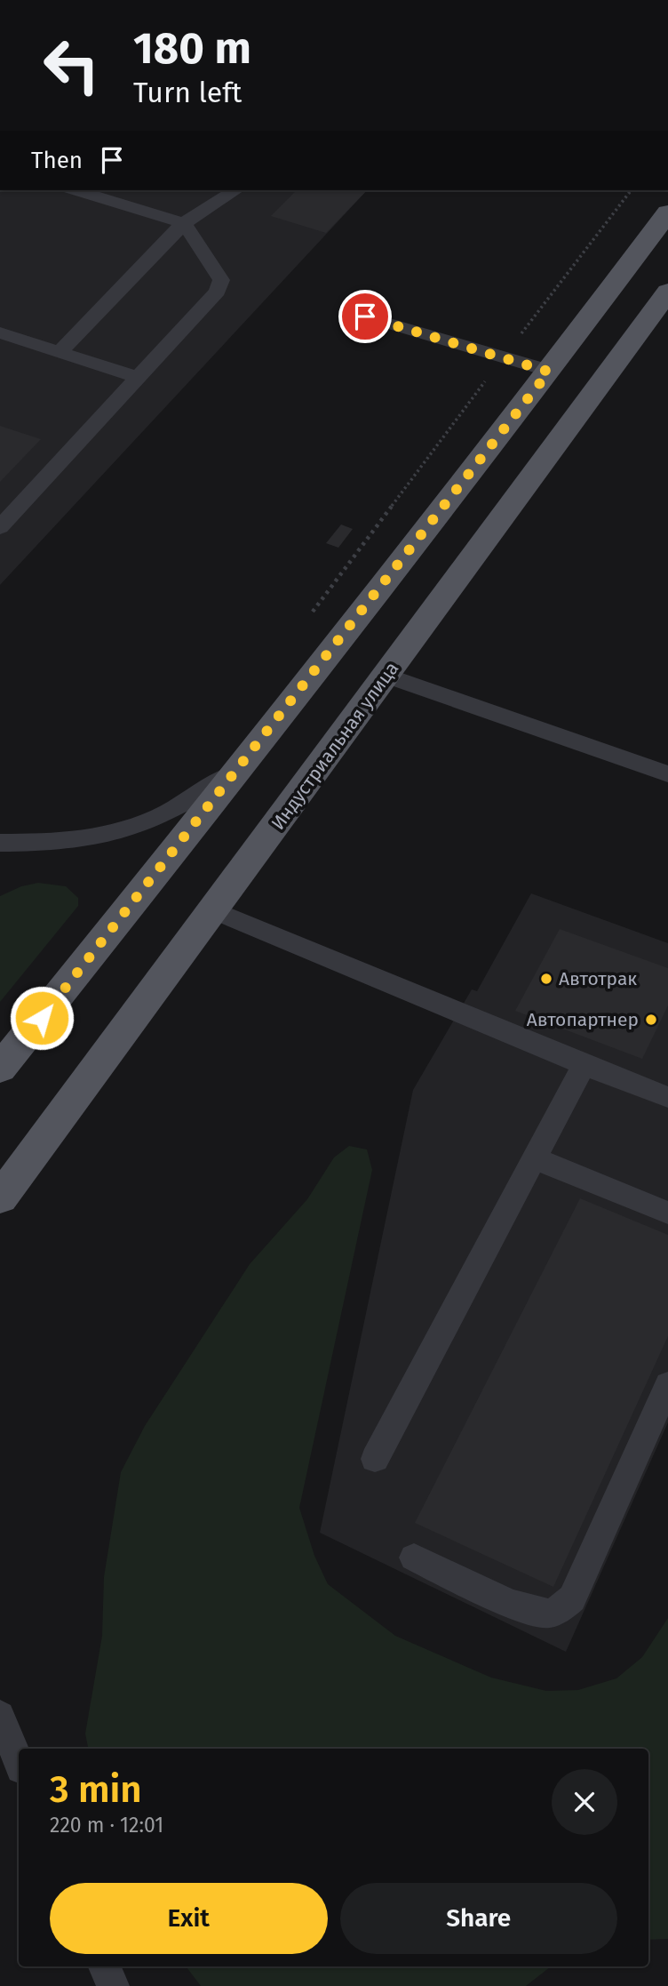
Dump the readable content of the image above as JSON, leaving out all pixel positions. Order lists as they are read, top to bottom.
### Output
{
  "streets": {
    "main road": ["Индустриальная улица"]
  },
  "places": ["Автотрак", "Автопартнер"],
  "page": {
    "turn": ["180 m", "Turn left"],
    "then": "Then",
    "heading": ["3 min", "220 m · 12:01"],
    "buttons": ["Exit", "Share"]
  }
}
